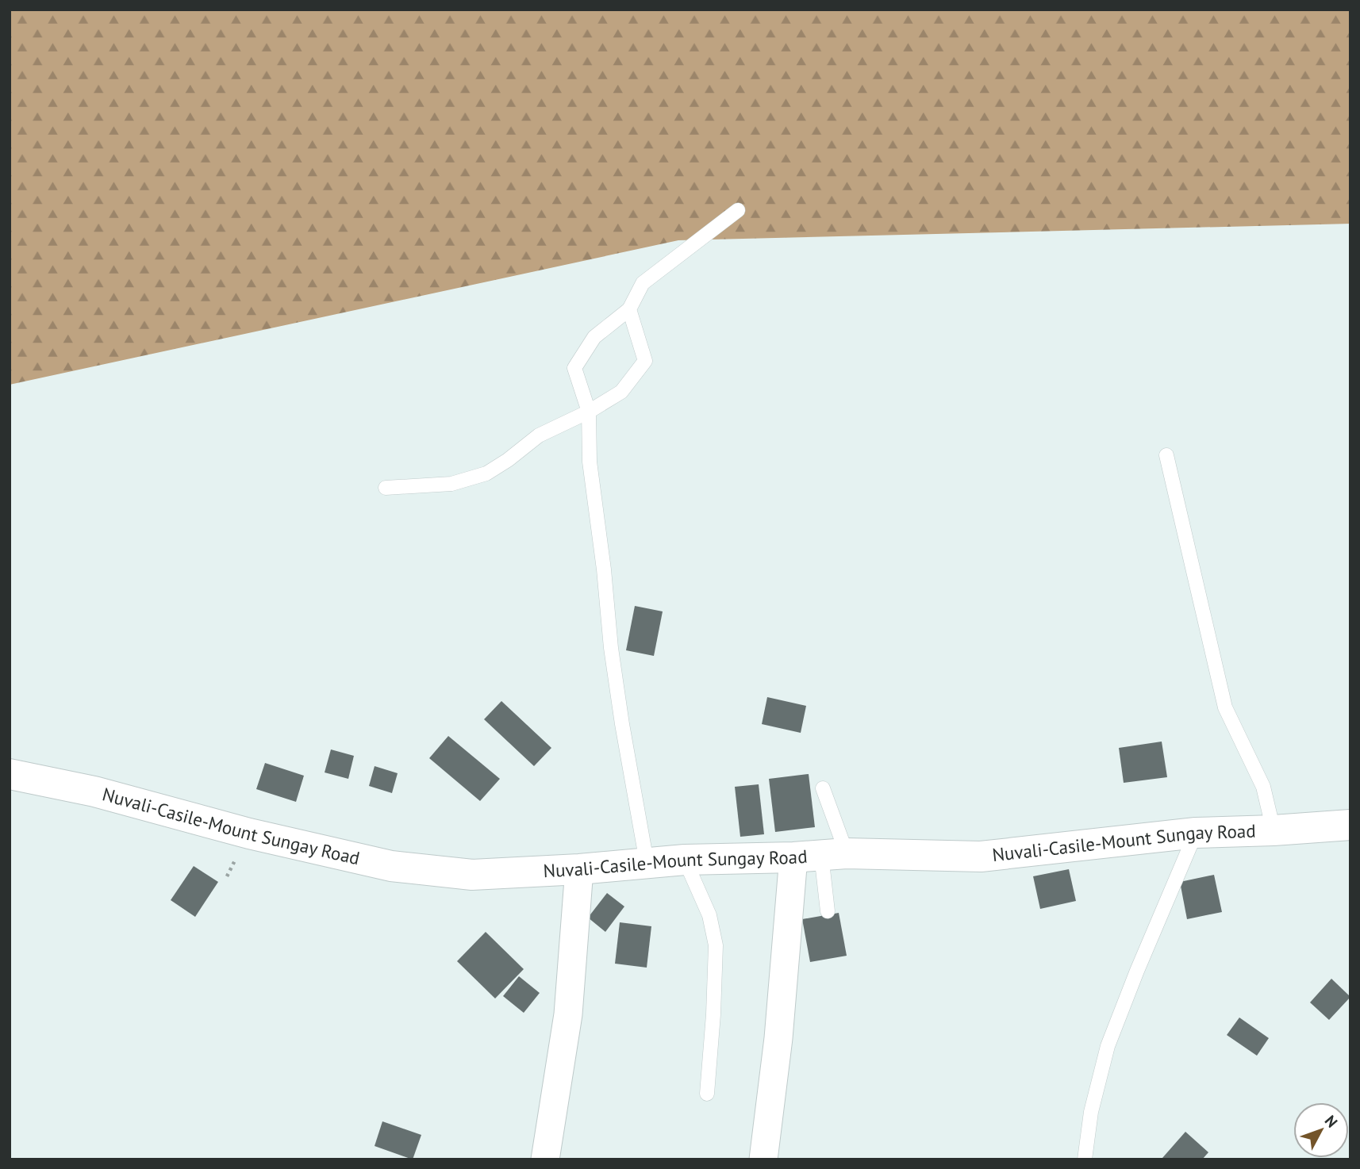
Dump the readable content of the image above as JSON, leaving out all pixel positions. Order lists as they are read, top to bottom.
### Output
{
  "streets": {
    "main road": ["Nuvali-Casile-Mount Sungay Road"]
  },
  "north": "top right"
}
